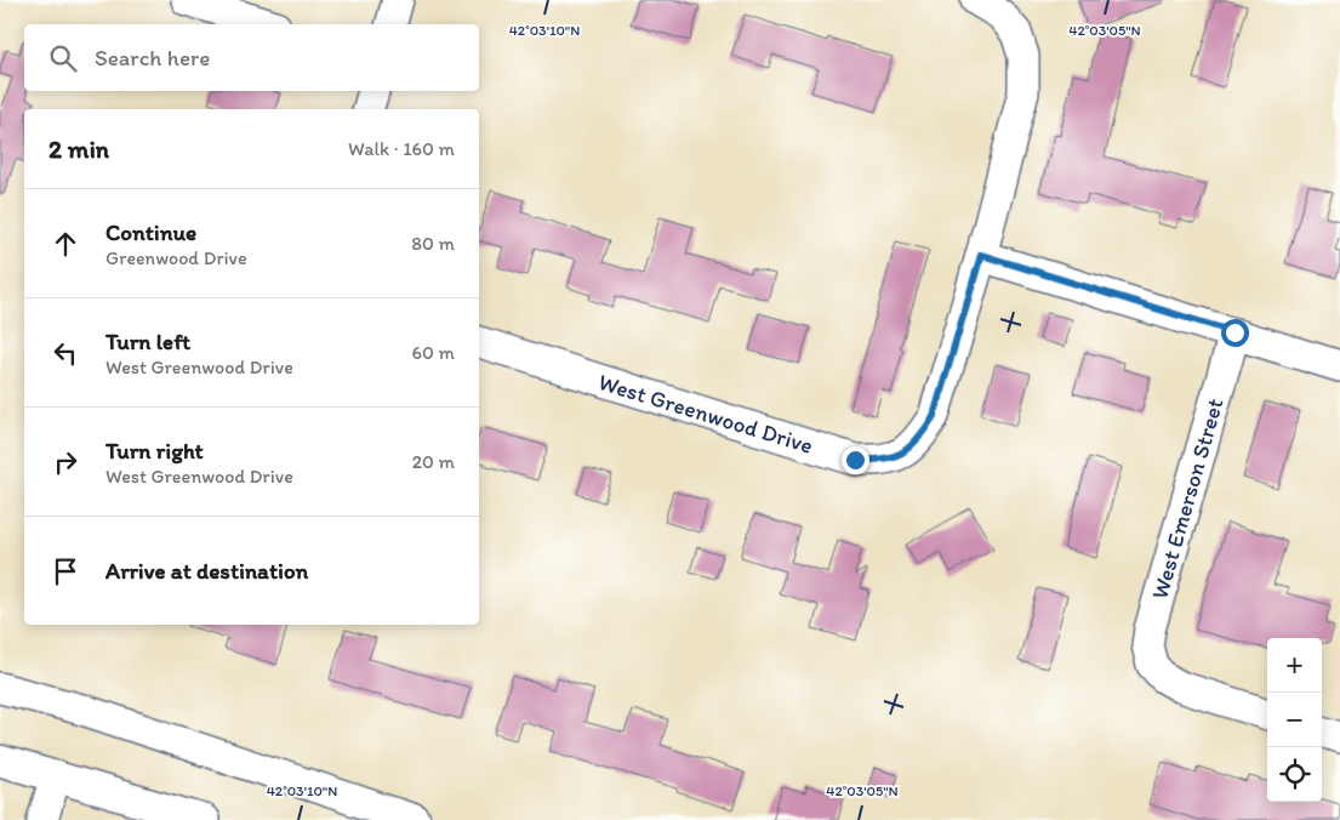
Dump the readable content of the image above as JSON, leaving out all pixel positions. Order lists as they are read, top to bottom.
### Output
{
  "streets": {
    "street": ["West Greenwood Drive", "West Emerson Street"]
  },
  "page": {
    "search": "Search here",
    "heading": ["2 min", "Walk · 160 m"],
    "list": [
      ["Continue", "Greenwood Drive", "80 m"],
      ["Turn left", "West Greenwood Drive", "60 m"],
      ["Turn right", "West Greenwood Drive", "20 m"],
      "Arrive at destination"
    ],
    "map_buttons": ["+", "−"]
  },
  "coordinates": ["42°03'10\"N", "42°03'05\"N"]
}
